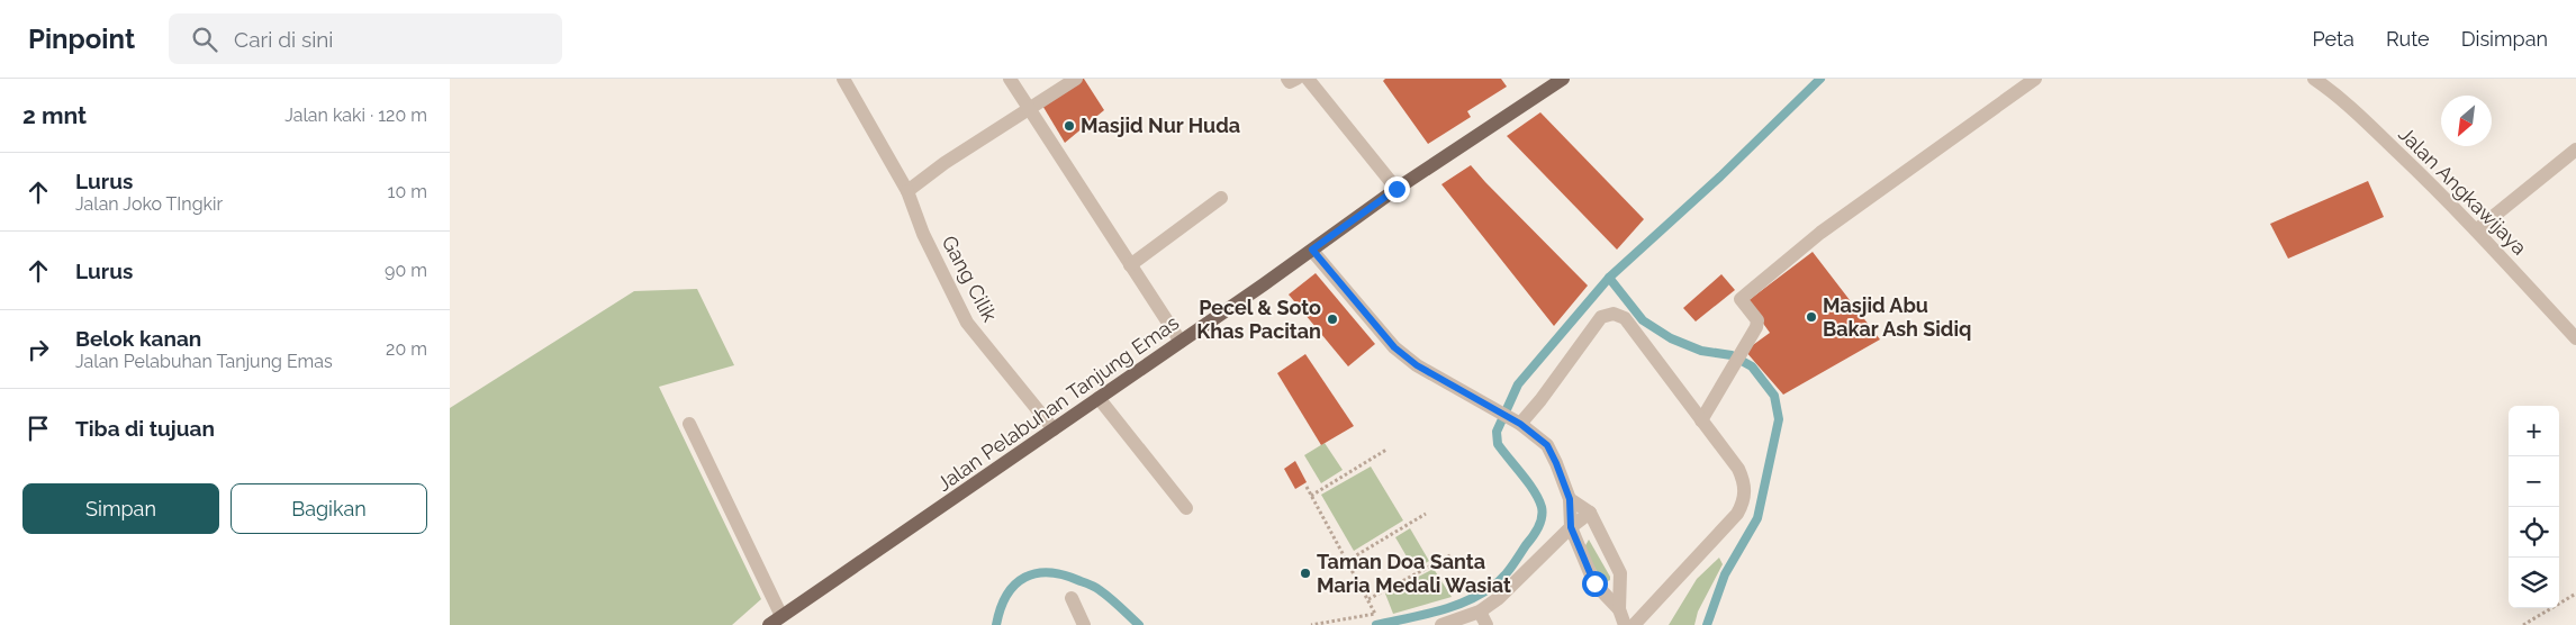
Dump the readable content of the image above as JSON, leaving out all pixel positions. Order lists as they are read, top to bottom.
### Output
{
  "streets": {
    "main road": ["Jalan Pelabuhan Tanjung Emas"],
    "street": ["Jalan Angkawijaya", "Gang Cilik"]
  },
  "crossings": [
    ["Gang Cilik", "Jalan Pelabuhan Tanjung Emas"]
  ],
  "places": [
    "Masjid Nur Huda",
    "Masjid Abu Bakar Ash Sidiq",
    "Pecel & Soto Khas Pacitan",
    "Taman Doa Santa Maria Medali Wasiat"
  ],
  "north": "bottom left",
  "page": {
    "header": "Pinpoint",
    "search": "Cari di sini",
    "nav": ["Peta", "Rute", "Disimpan"],
    "heading": ["2 mnt", "Jalan kaki · 120 m"],
    "list": [
      ["Lurus", "Jalan Joko TIngkir", "10 m"],
      ["Lurus", "90 m"],
      ["Belok kanan", "Jalan Pelabuhan Tanjung Emas", "20 m"],
      "Tiba di tujuan"
    ],
    "map_buttons": ["+", "−"],
    "buttons": ["Simpan", "Bagikan"]
  }
}
